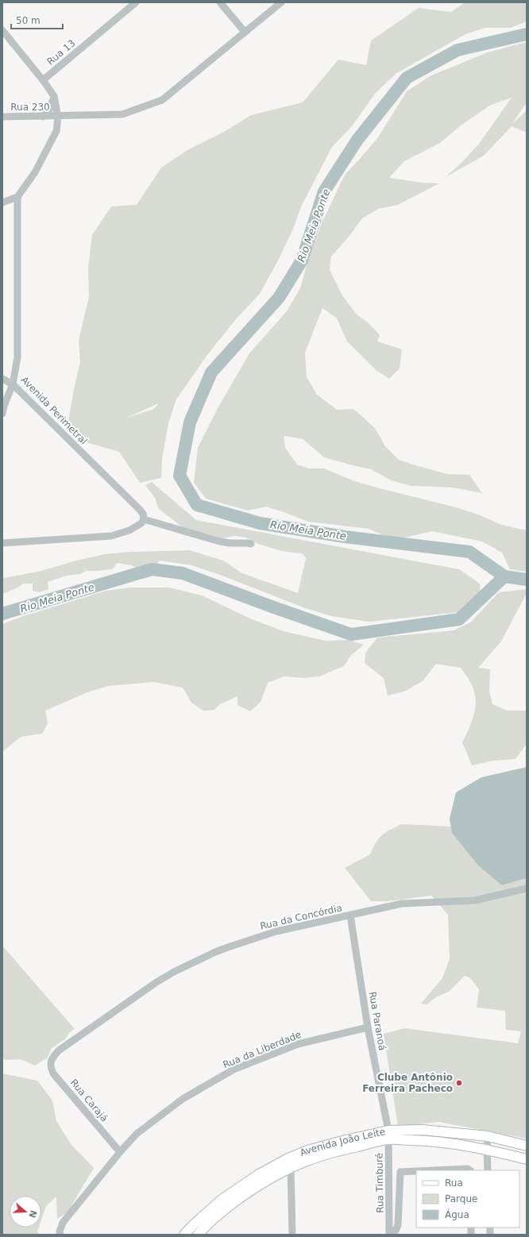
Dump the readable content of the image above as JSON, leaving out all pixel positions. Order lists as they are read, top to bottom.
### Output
{
  "streets": {
    "street": [
      "Rua 13",
      "Rua 230",
      "Avenida Perimetral",
      "Rua da Concórdia",
      "Rua Paranoá",
      "Rua da Liberdade",
      "Rua Carajá",
      "Avenida João Leite",
      "Rua Timburé"
    ]
  },
  "crossings": [
    ["Rua da Concórdia", "Rua Paranoá"],
    ["Rua da Concórdia", "Rua Carajá"],
    ["Rua Paranoá", "Rua da Liberdade"],
    ["Rua Paranoá", "Avenida João Leite"],
    ["Rua Paranoá", "Rua Timburé"],
    ["Rua da Liberdade", "Rua Carajá"],
    ["Avenida João Leite", "Rua Timburé"]
  ],
  "water": ["Rio Meia Ponte"],
  "places": ["Clube Antônio Ferreira Pacheco"],
  "legend": ["Rua", "Parque", "Água"],
  "scale_bar": "50 m",
  "north": "right"
}
